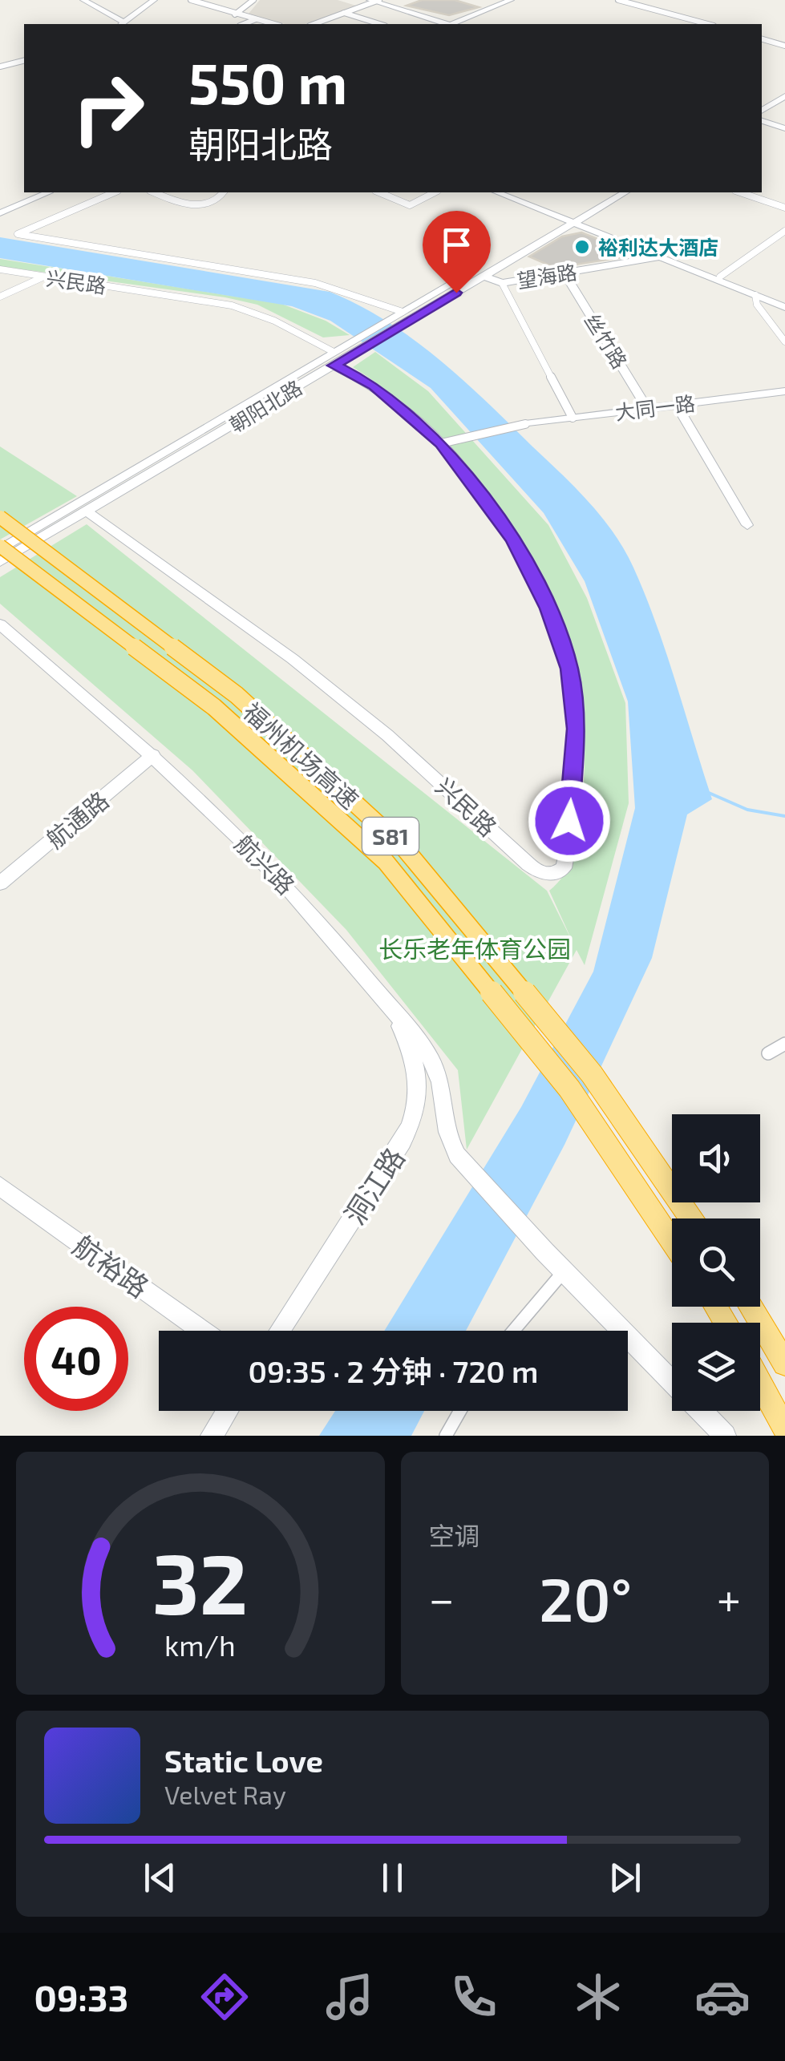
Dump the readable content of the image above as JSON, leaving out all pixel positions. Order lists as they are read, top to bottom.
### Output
{
  "streets": {
    "highway": ["福州机场高速", "S81"],
    "street": [
      "望海路",
      "兴民路",
      "丝竹路",
      "朝阳北路",
      "大同一路",
      "航通路",
      "航兴路",
      "洞江路",
      "航裕路"
    ]
  },
  "crossings": [
    ["望海路", "丝竹路"],
    ["望海路", "朝阳北路"],
    ["兴民路", "朝阳北路"],
    ["丝竹路", "大同一路"],
    ["朝阳北路", "福州机场高速"],
    ["航通路", "航兴路"],
    ["航兴路", "洞江路"]
  ],
  "parks": ["长乐老年体育公园"],
  "places": ["裕利达大酒店"],
  "page": {
    "turn": ["550 m", "朝阳北路"],
    "limit": "40",
    "trip": "09:35 · 2 分钟 · 720 m",
    "tile": "空调",
    "heat": ["−", "20°", "+"],
    "song": ["Static Love", "Velvet Ray"],
    "tabs": "09:33",
    "gauge": ["32", "km/h"]
  }
}
